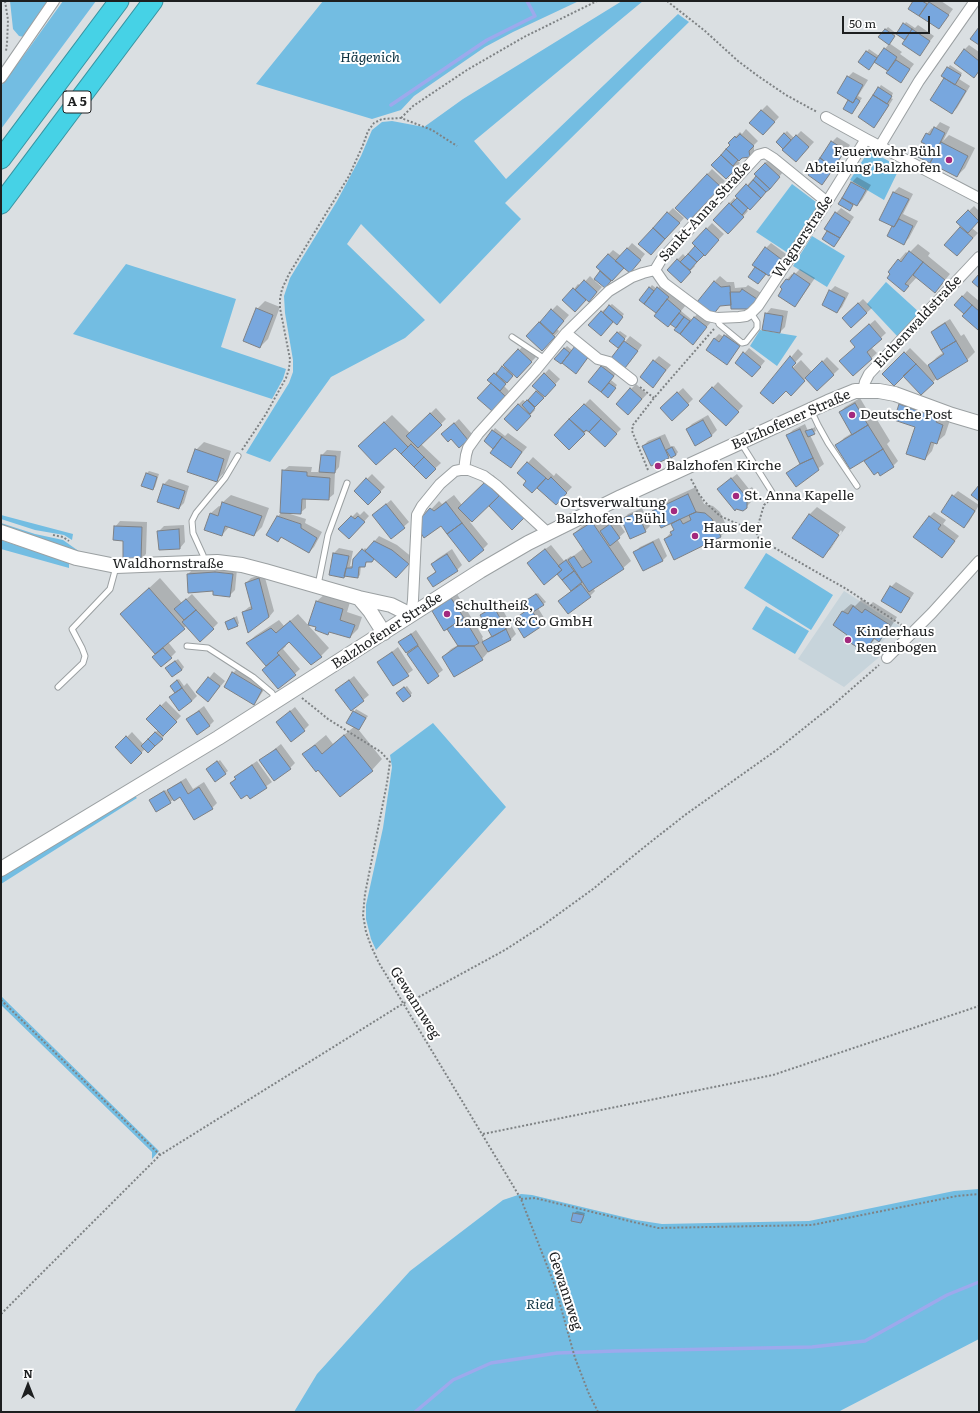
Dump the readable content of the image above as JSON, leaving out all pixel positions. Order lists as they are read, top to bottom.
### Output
{
  "streets": {
    "highway": ["A 5"],
    "street": [
      "Sankt-Anna-Straße",
      "Wagnerstraße",
      "Eichenwaldstraße",
      "Balzhofener Straße",
      "Waldhornstraße"
    ],
    "path": ["Gewannweg"]
  },
  "crossings": [
    ["Sankt-Anna-Straße", "Wagnerstraße"],
    ["Eichenwaldstraße", "Balzhofener Straße"],
    ["Balzhofener Straße", "Waldhornstraße"],
    ["Balzhofener Straße", "Gewannweg"]
  ],
  "parks": ["Hägenich", "Ried"],
  "places": [
    "Feuerwehr Bühl Abteilung Balzhofen",
    "Deutsche Post",
    "Balzhofen Kirche",
    "St. Anna Kapelle",
    "Ortsverwaltung Balzhofen - Bühl",
    "Haus der Harmonie",
    "Schultheiß, Langner & Co GmbH",
    "Kinderhaus Regenbogen"
  ],
  "scale_bar": "50 m",
  "north": "top"
}
